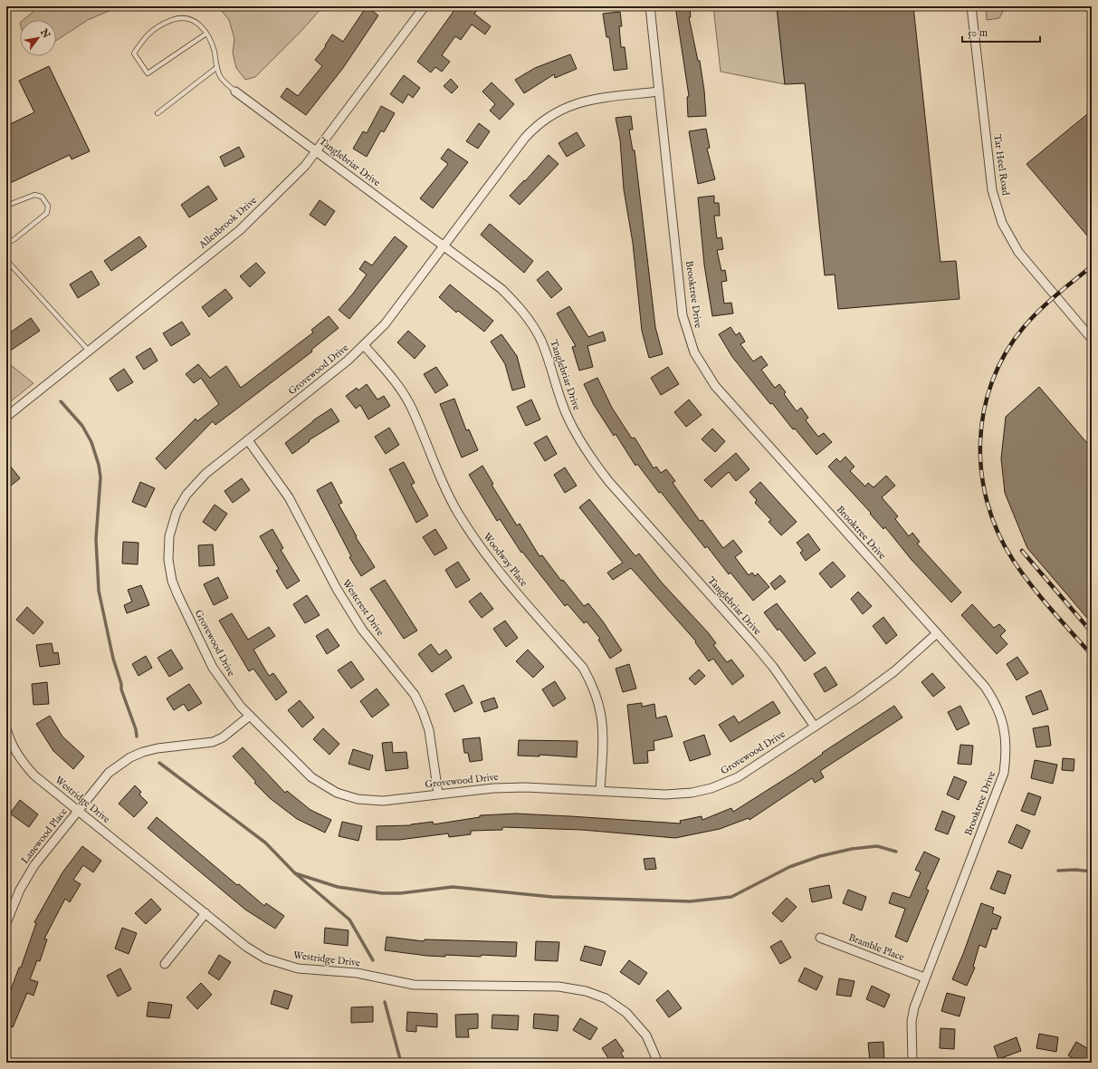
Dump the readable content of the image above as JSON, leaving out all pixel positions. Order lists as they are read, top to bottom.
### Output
{
  "streets": {
    "street": [
      "Tanglebriar Drive",
      "Tar Heel Road",
      "Allenbrook Drive",
      "Brooktree Drive",
      "Grovewood Drive",
      "Woodway Place",
      "Westcrest Drive",
      "Westridge Drive",
      "Lanewood Place",
      "Bramble Place"
    ]
  },
  "crossings": [
    ["Tanglebriar Drive", "Allenbrook Drive"],
    ["Tanglebriar Drive", "Grovewood Drive"],
    ["Brooktree Drive", "Grovewood Drive"],
    ["Brooktree Drive", "Bramble Place"],
    ["Grovewood Drive", "Woodway Place"],
    ["Grovewood Drive", "Westcrest Drive"],
    ["Grovewood Drive", "Lanewood Place"],
    ["Westridge Drive", "Lanewood Place"]
  ],
  "scale_bar": "50 m",
  "north": "top right"
}
